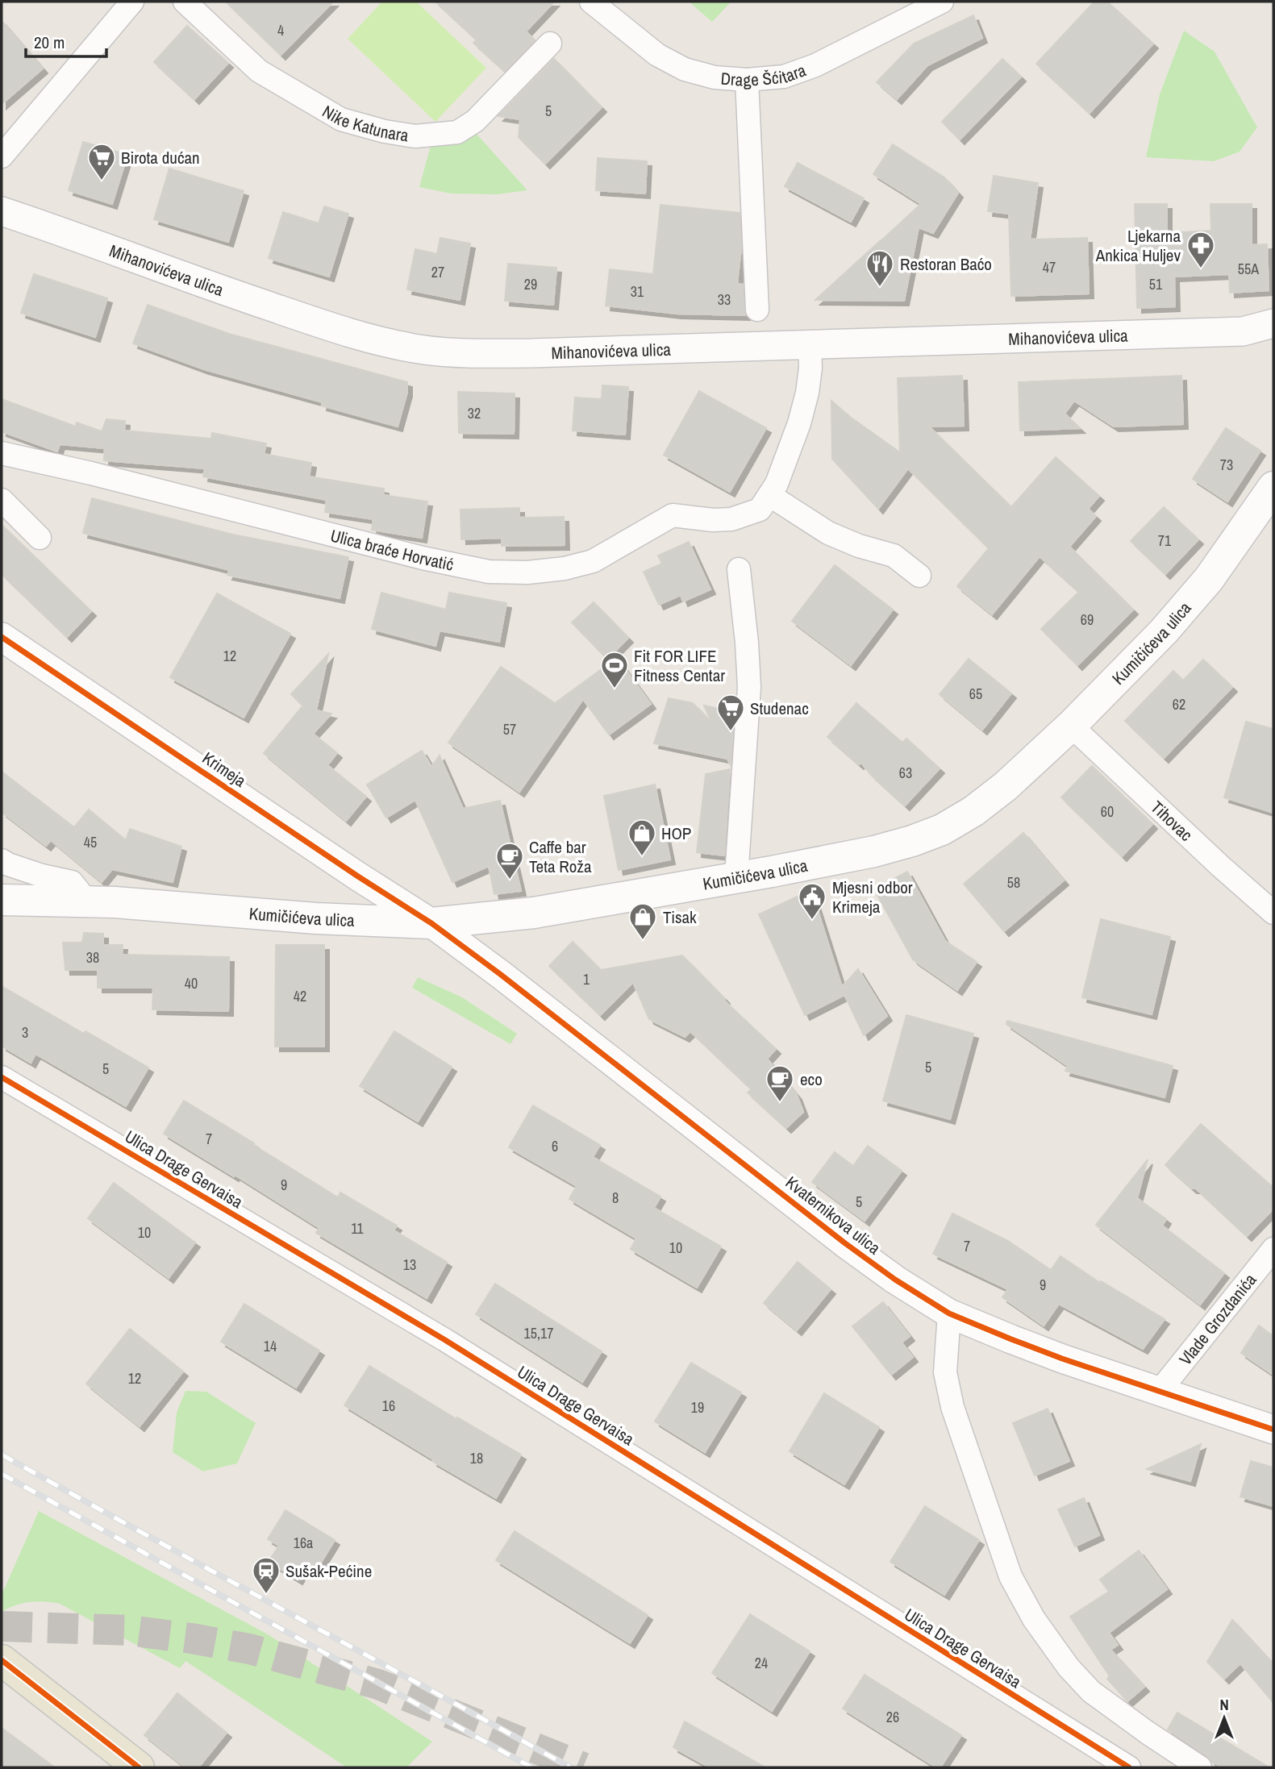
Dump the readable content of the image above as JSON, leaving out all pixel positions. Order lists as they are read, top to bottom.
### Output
{
  "streets": {
    "main road": ["Kumičićeva ulica"],
    "street": [
      "Drage Šćitara",
      "Nike Katunara",
      "Mihanovićeva ulica",
      "Ulica braće Horvatić",
      "Krimeja",
      "Tihovac",
      "Ulica Drage Gervaisa",
      "Kvaternikova ulica",
      "Vlade Grozdanića"
    ]
  },
  "crossings": [
    ["Mihanovićeva ulica", "Ulica braće Horvatić"],
    ["Kumičićeva ulica", "Krimeja"],
    ["Kumičićeva ulica", "Tihovac"],
    ["Kumičićeva ulica", "Kvaternikova ulica"],
    ["Krimeja", "Kvaternikova ulica"],
    ["Kvaternikova ulica", "Vlade Grozdanića"]
  ],
  "places": {
    "supermarket": ["Birota dućan", "Studenac"],
    "pharmacy": ["Ljekarna Ankica Huljev"],
    "restaurant": ["Restoran Baćo"],
    "sports": ["Fit FOR LIFE Fitness Centar"],
    "shop": ["HOP", "Tisak"],
    "cafe": ["Caffe bar Teta Roža", "eco"],
    "public building": ["Mjesni odbor Krimeja"],
    "station": ["Sušak-Pećine"]
  },
  "house_numbers": [
    "4",
    "5",
    "47",
    "55A",
    "27",
    "29",
    "51",
    "31",
    "33",
    "32",
    "73",
    "71",
    "69",
    "12",
    "65",
    "62",
    "57",
    "63",
    "60",
    "45",
    "58",
    "38",
    "1",
    "40",
    "42",
    "3",
    "5",
    "5",
    "7",
    "6",
    "9",
    "8",
    "5",
    "11",
    "10",
    "7",
    "10",
    "13",
    "9",
    "15,17",
    "14",
    "12",
    "16",
    "19",
    "18",
    "16a",
    "24",
    "26"
  ],
  "scale_bar": "20 m",
  "north": "top"
}
